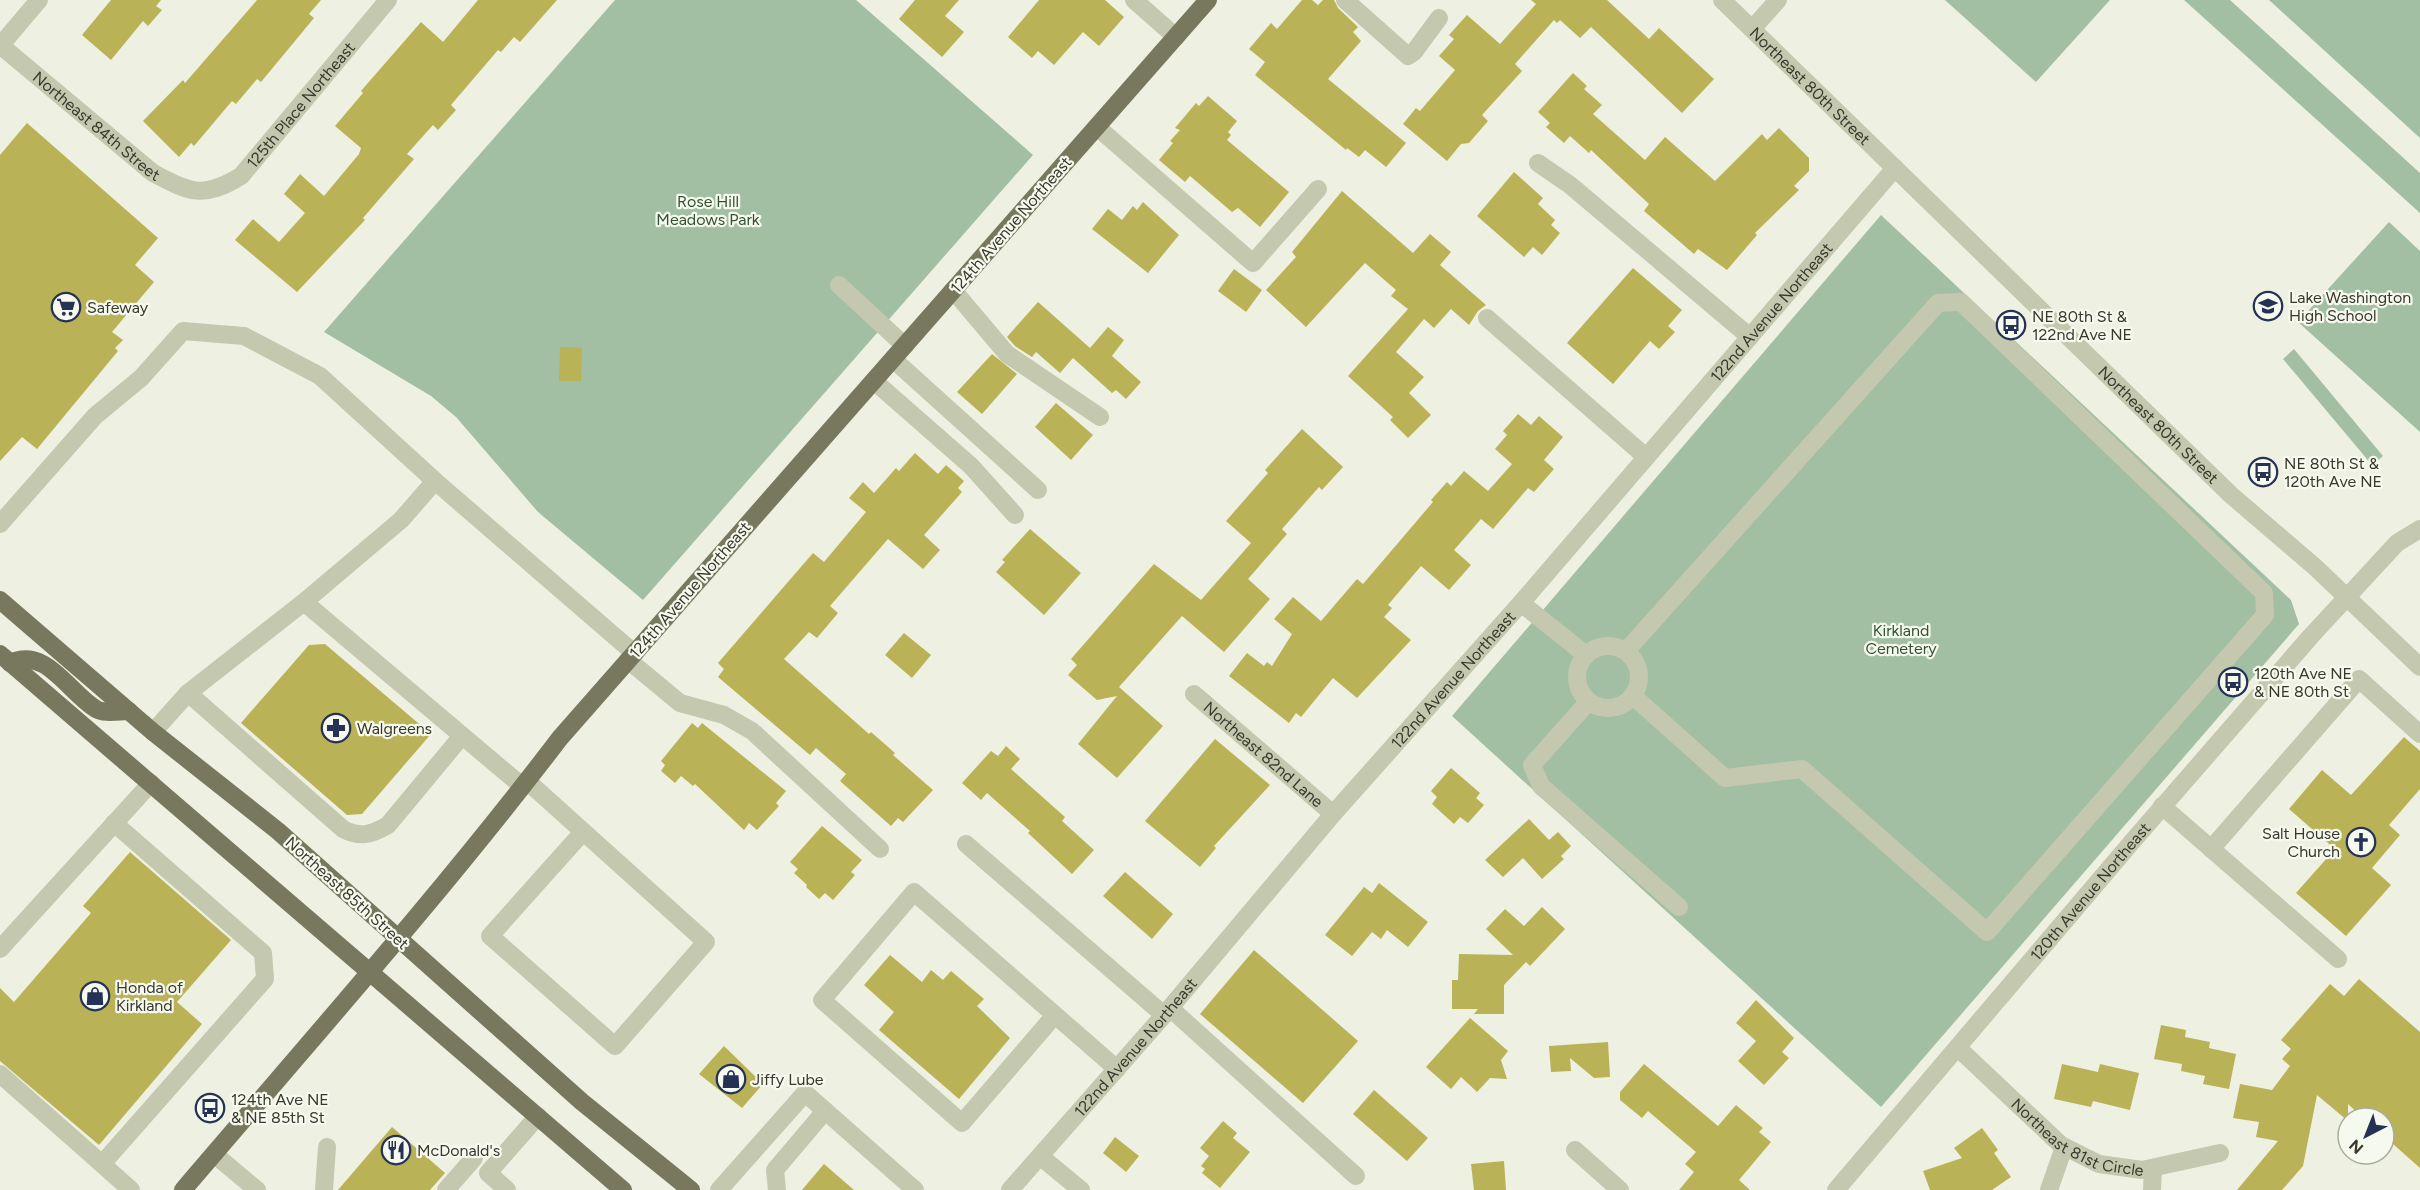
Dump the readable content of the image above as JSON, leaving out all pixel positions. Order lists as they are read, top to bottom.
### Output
{
  "streets": {
    "main road": ["124th Avenue Northeast", "Northeast 85th Street"],
    "street": [
      "Northeast 80th Street",
      "125th Place Northeast",
      "Northeast 84th Street",
      "122nd Avenue Northeast",
      "Northeast 82nd Lane",
      "120th Avenue Northeast",
      "Northeast 81st Circle"
    ]
  },
  "crossings": [
    ["Northeast 80th Street", "122nd Avenue Northeast"],
    ["Northeast 80th Street", "120th Avenue Northeast"],
    ["125th Place Northeast", "Northeast 84th Street"],
    ["124th Avenue Northeast", "Northeast 85th Street"],
    ["122nd Avenue Northeast", "Northeast 82nd Lane"],
    ["120th Avenue Northeast", "Northeast 81st Circle"]
  ],
  "parks": ["Rose Hill Meadows Park", "Kirkland Cemetery"],
  "places": {
    "school or university": ["Lake Washington High School"],
    "supermarket": ["Safeway"],
    "bus stop": [
      "NE 80th St & 122nd Ave NE",
      "NE 80th St & 120th Ave NE",
      "120th Ave NE & NE 80th St",
      "124th Ave NE & NE 85th St"
    ],
    "pharmacy": ["Walgreens"],
    "church": ["Salt House Church"],
    "shop": ["Honda of Kirkland", "Jiffy Lube"],
    "restaurant": ["McDonald's"]
  },
  "north": "bottom left"
}
